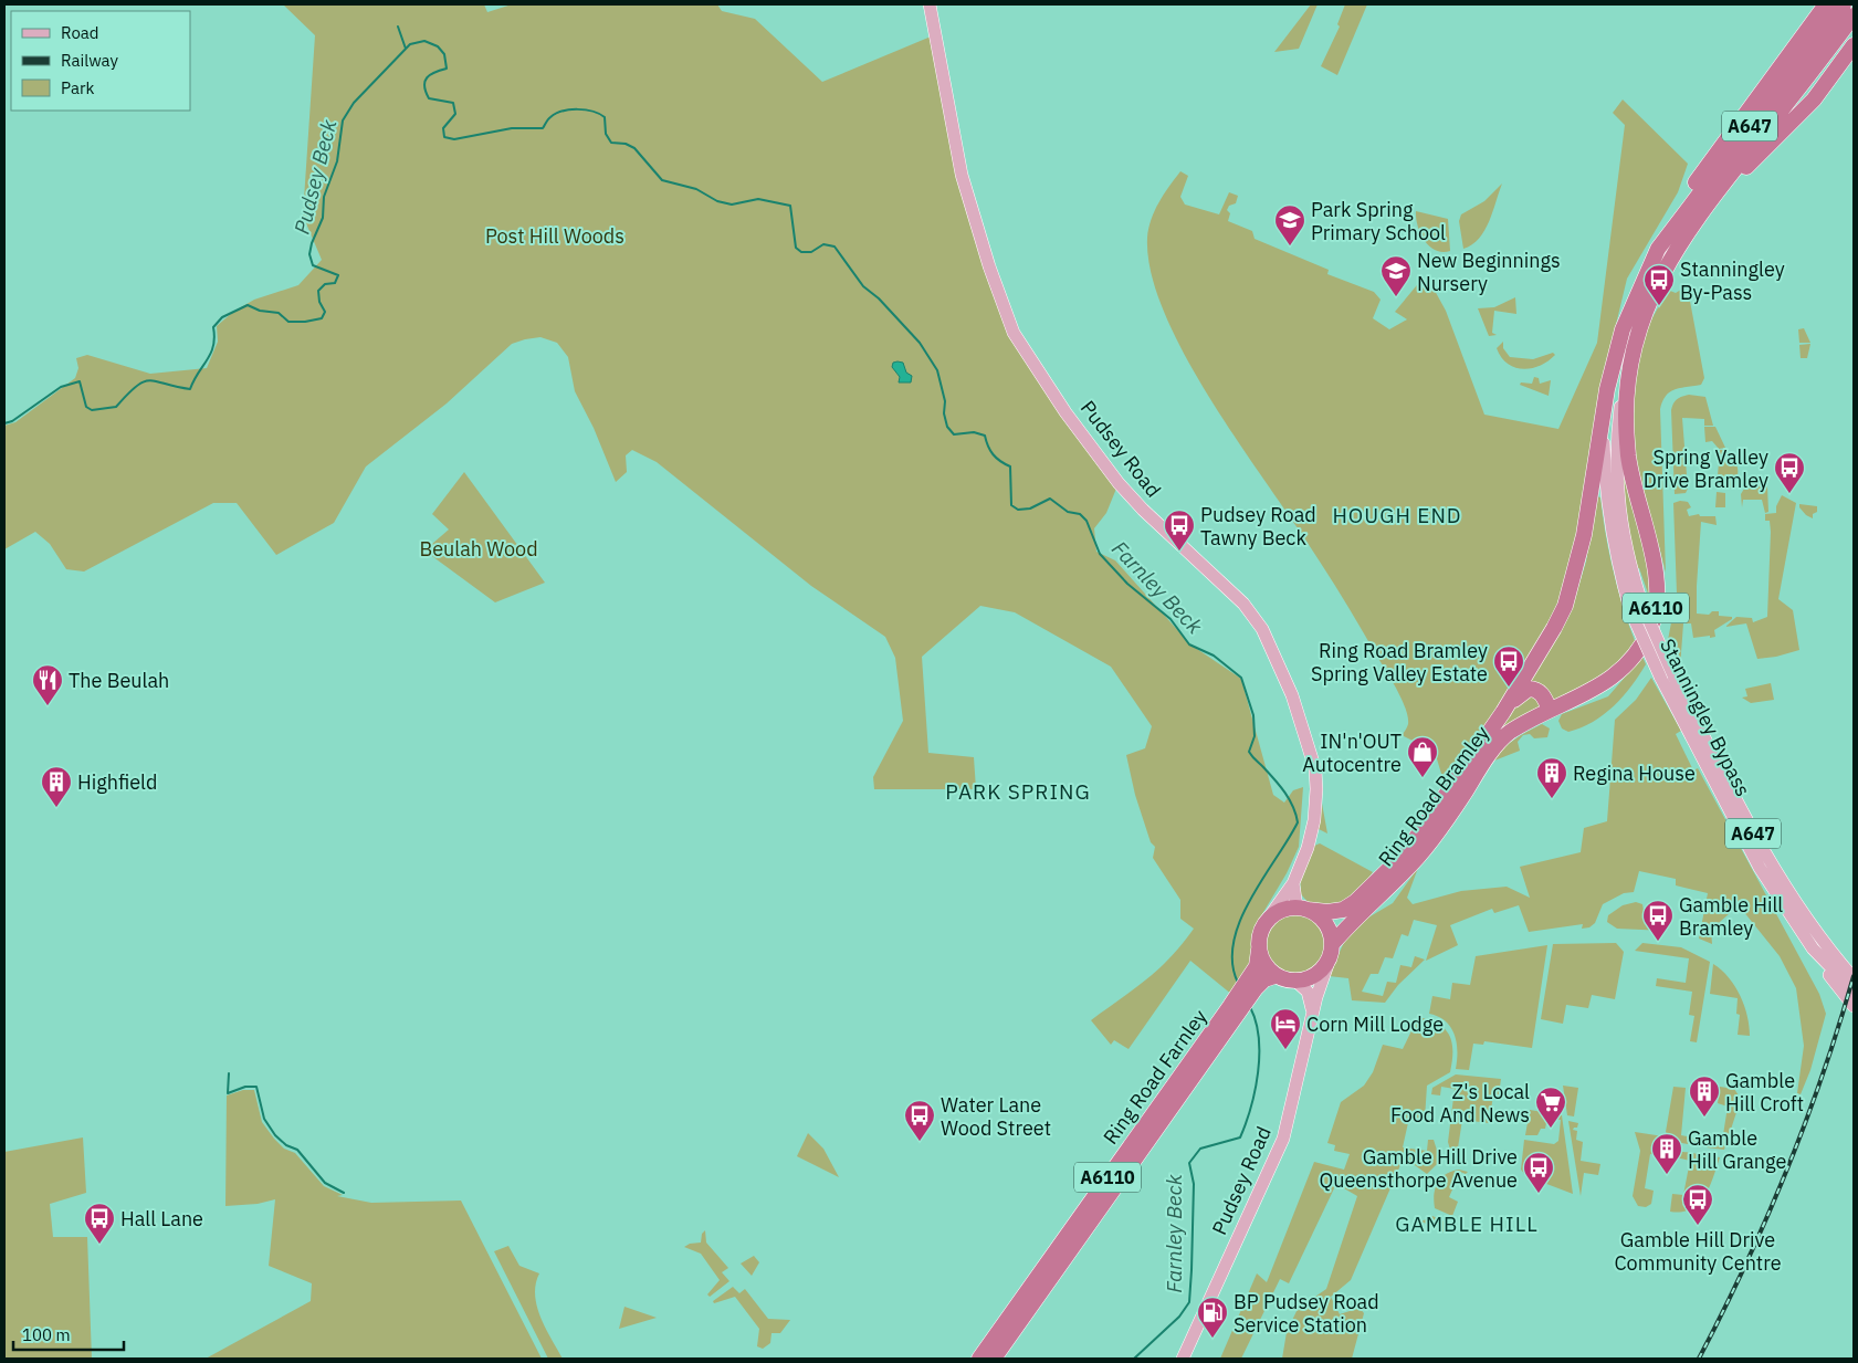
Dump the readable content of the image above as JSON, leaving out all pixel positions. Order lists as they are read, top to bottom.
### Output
{
  "streets": {
    "highway": [
      "A647",
      "A6110",
      "Stanningley Bypass",
      "Ring Road Bramley",
      "Ring Road Farnley"
    ],
    "main road": ["Pudsey Road"]
  },
  "crossings": [
    ["A647", "Stanningley Bypass"],
    ["Pudsey Road", "A6110"],
    ["Pudsey Road", "Ring Road Bramley"],
    ["Pudsey Road", "Ring Road Farnley"],
    ["A6110", "Ring Road Bramley"],
    ["A6110", "Ring Road Farnley"],
    ["Stanningley Bypass", "Ring Road Bramley"],
    ["Ring Road Bramley", "Ring Road Farnley"]
  ],
  "districts": ["HOUGH END", "PARK SPRING", "GAMBLE HILL"],
  "water": ["Pudsey Beck", "Farnley Beck"],
  "parks": ["Post Hill Woods", "Beulah Wood"],
  "places": {
    "school or university": ["Park Spring Primary School", "New Beginnings Nursery"],
    "bus stop": [
      "Stanningley By-Pass",
      "Spring Valley Drive Bramley",
      "Pudsey Road Tawny Beck",
      "Ring Road Bramley Spring Valley Estate",
      "Gamble Hill Bramley",
      "Water Lane Wood Street",
      "Gamble Hill Drive Queensthorpe Avenue",
      "Gamble Hill Drive Community Centre",
      "Hall Lane"
    ],
    "restaurant": ["The Beulah"],
    "shop": ["IN'n'OUT Autocentre"],
    "building": [
      "Regina House",
      "Highfield",
      "Gamble Hill Croft",
      "Gamble Hill Grange"
    ],
    "hotel": ["Corn Mill Lodge"],
    "supermarket": ["Z's Local Food And News"],
    "fuel station": ["BP Pudsey Road Service Station"]
  },
  "legend": ["Road", "Railway", "Park"],
  "scale_bar": "100 m"
}
